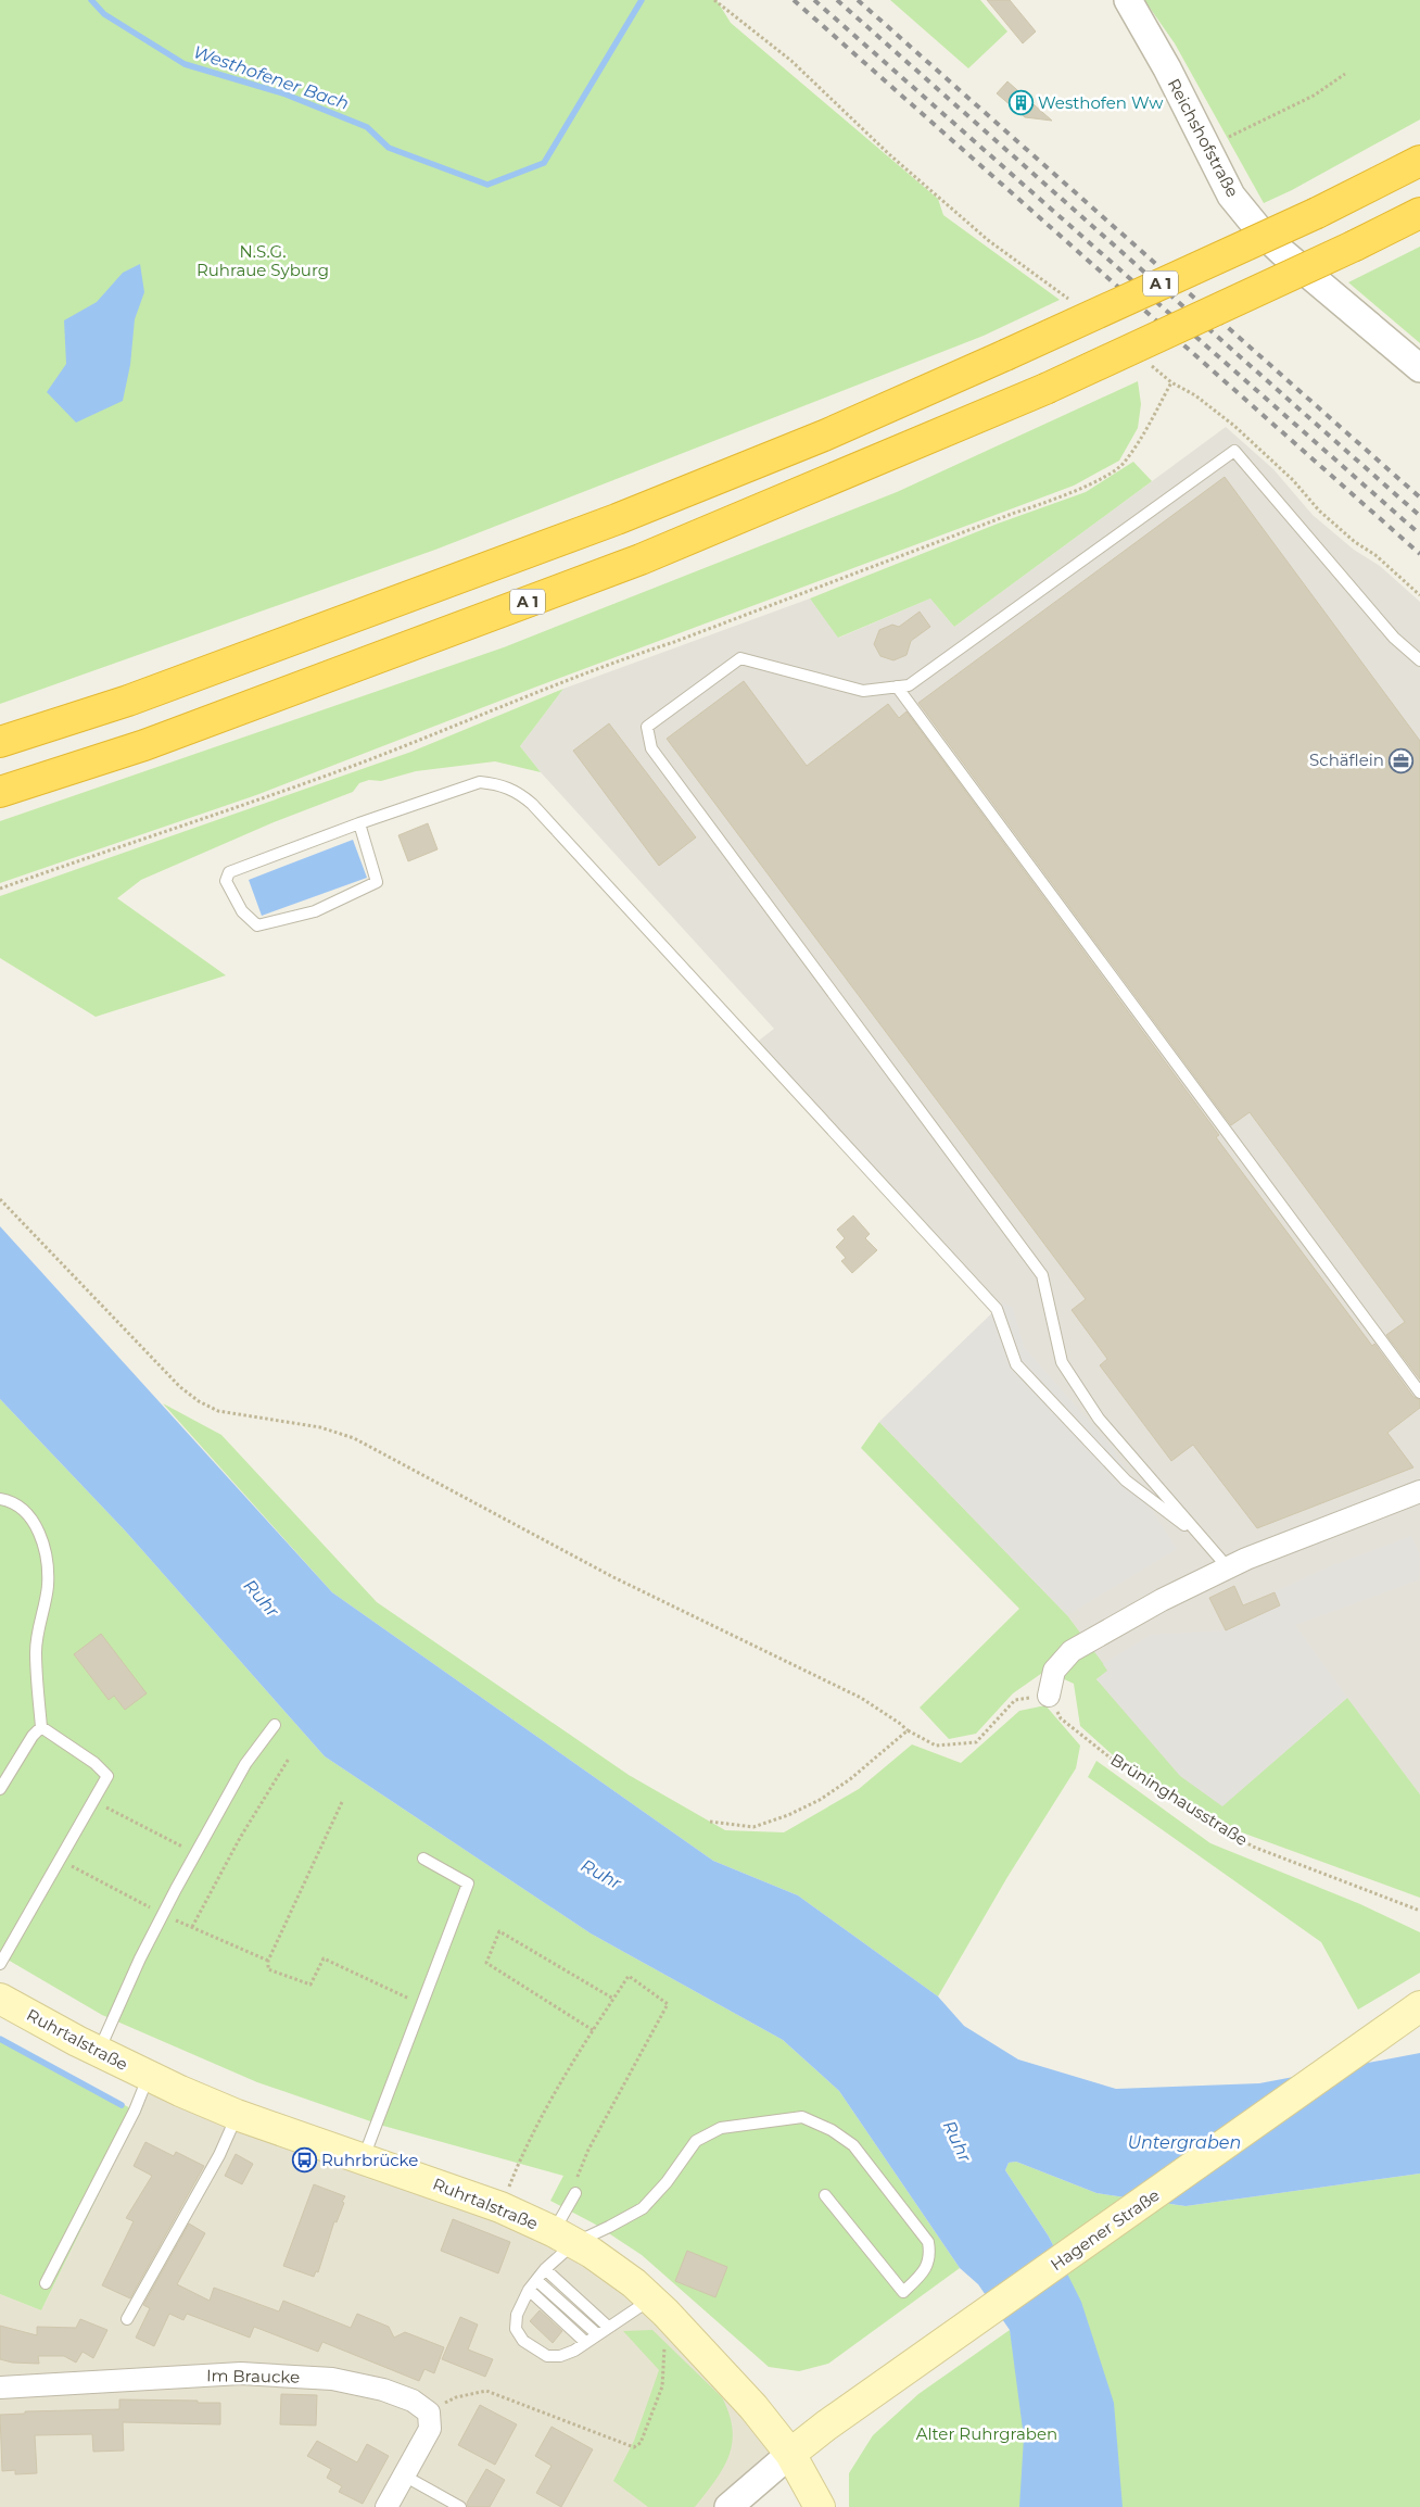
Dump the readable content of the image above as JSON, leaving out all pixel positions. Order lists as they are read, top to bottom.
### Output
{
  "streets": {
    "highway": ["A 1"],
    "main road": ["Ruhrtalstraße", "Hagener Straße"],
    "street": ["Reichshofstraße", "Im Braucke"],
    "path": ["Brüninghausstraße"]
  },
  "crossings": [
    ["Ruhrtalstraße", "Hagener Straße"]
  ],
  "water": ["Westhofener Bach", "Ruhr", "Untergraben"],
  "parks": ["N.S.G. Ruhraue Syburg", "Alter Ruhrgraben"],
  "places": {
    "building": ["Westhofen Ww"],
    "office": ["Schäflein"],
    "bus stop": ["Ruhrbrücke"]
  }
}
